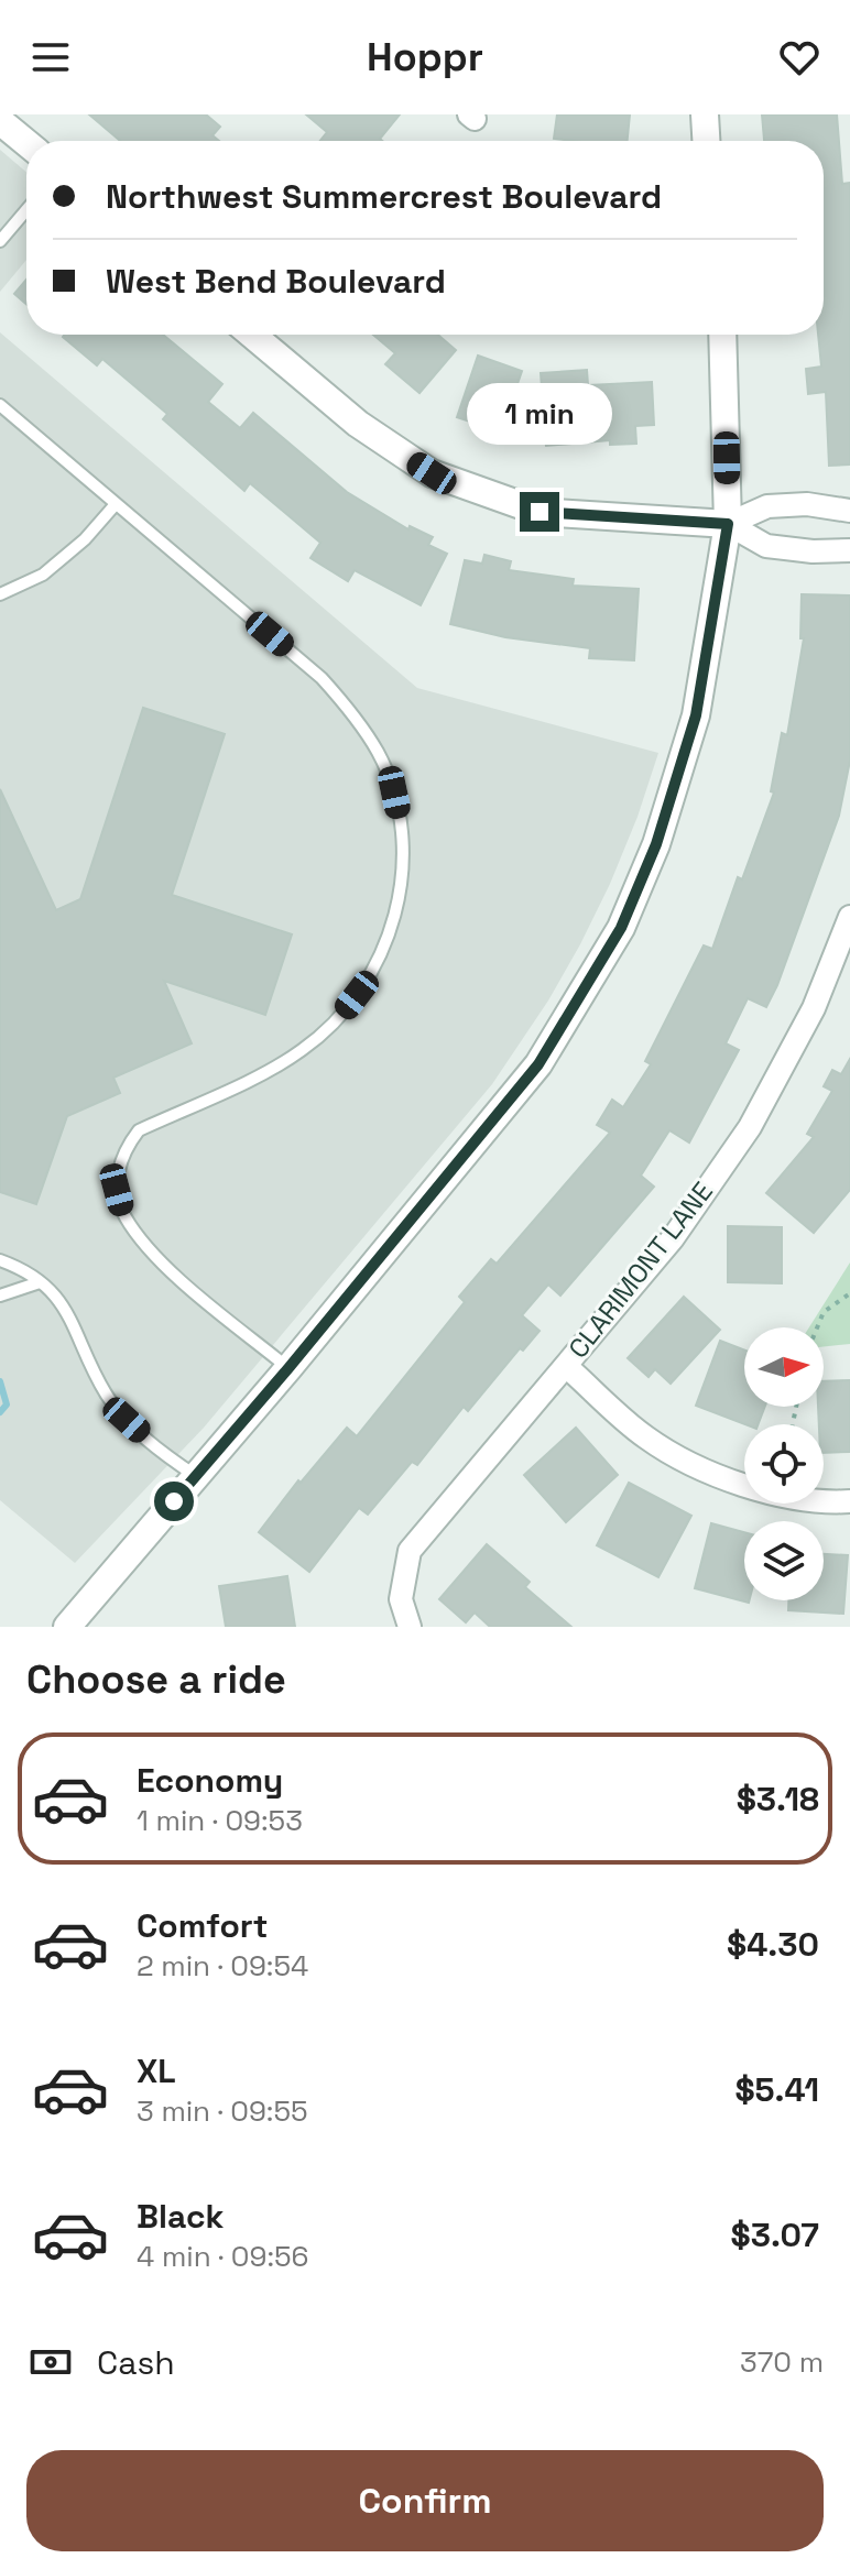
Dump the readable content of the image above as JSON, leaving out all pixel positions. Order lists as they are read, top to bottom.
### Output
{
  "streets": {
    "street": ["CLARIMONT LANE"]
  },
  "north": "right",
  "page": {
    "header": "Hoppr",
    "banner": ["Northwest Summercrest Boulevard", "West Bend Boulevard"],
    "bubble": "1 min",
    "heading": "Choose a ride",
    "list": [
      {
        "name": "Economy",
        "note": "1 min · 09:53",
        "value": "$3.18"
      },
      {
        "name": "Comfort",
        "note": "2 min · 09:54",
        "value": "$4.30"
      },
      {
        "name": "XL",
        "note": "3 min · 09:55",
        "value": "$5.41"
      },
      {
        "name": "Black",
        "note": "4 min · 09:56",
        "value": "$3.07"
      }
    ],
    "pay": ["Cash", "370 m"],
    "buttons": "Confirm"
  }
}
